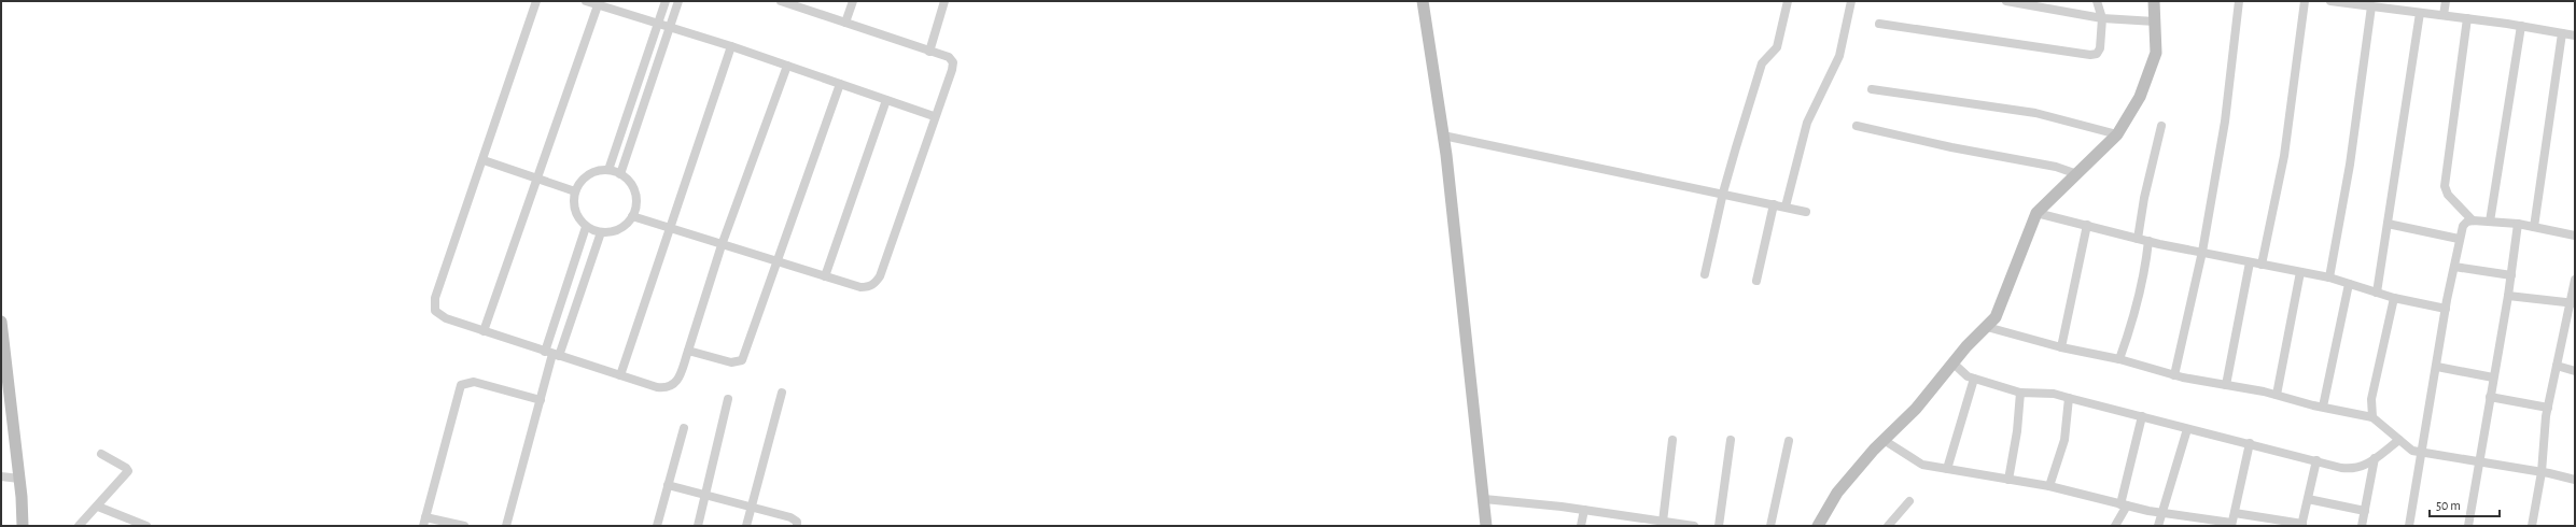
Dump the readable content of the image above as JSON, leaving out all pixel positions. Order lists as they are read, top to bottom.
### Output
{
  "scale_bar": "50 m"
}
